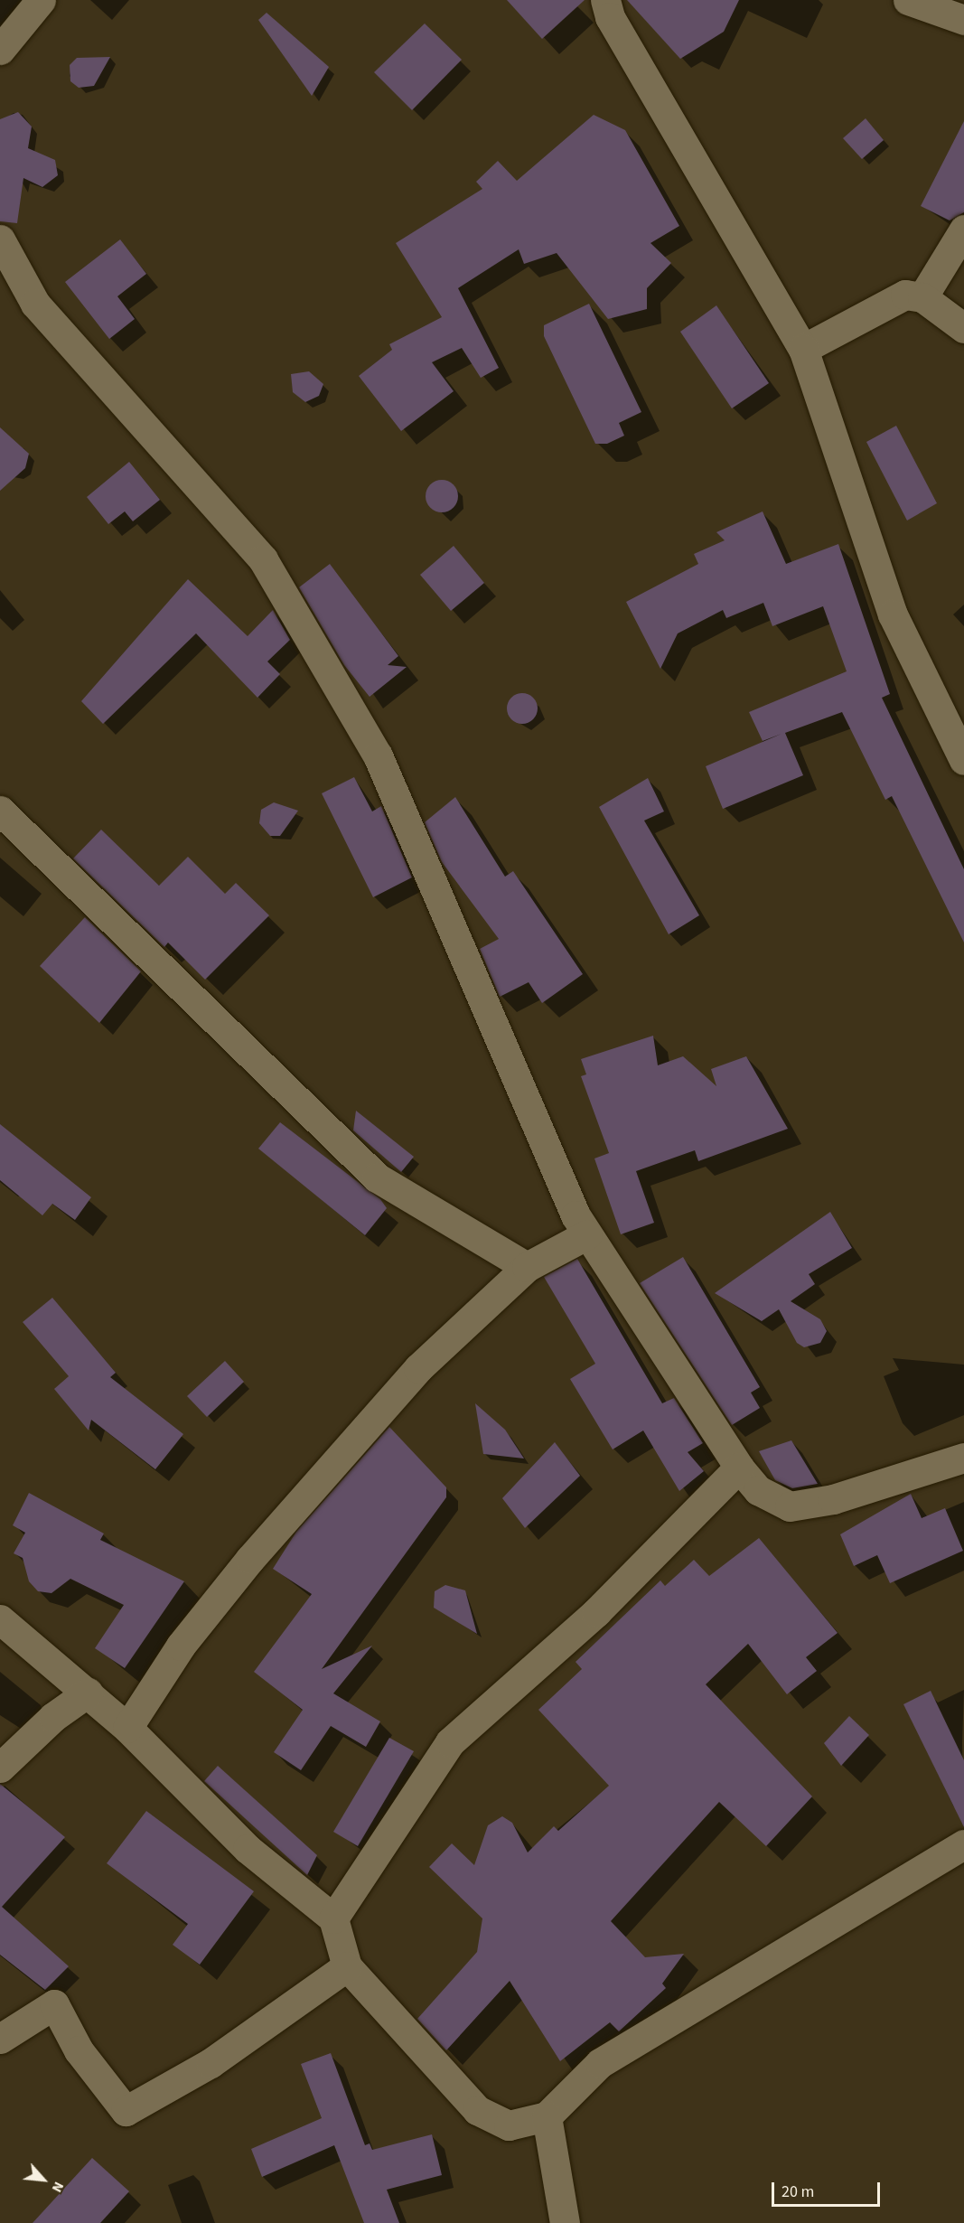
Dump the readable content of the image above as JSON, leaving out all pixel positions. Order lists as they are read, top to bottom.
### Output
{
  "scale_bar": "20 m",
  "north": "bottom right"
}
